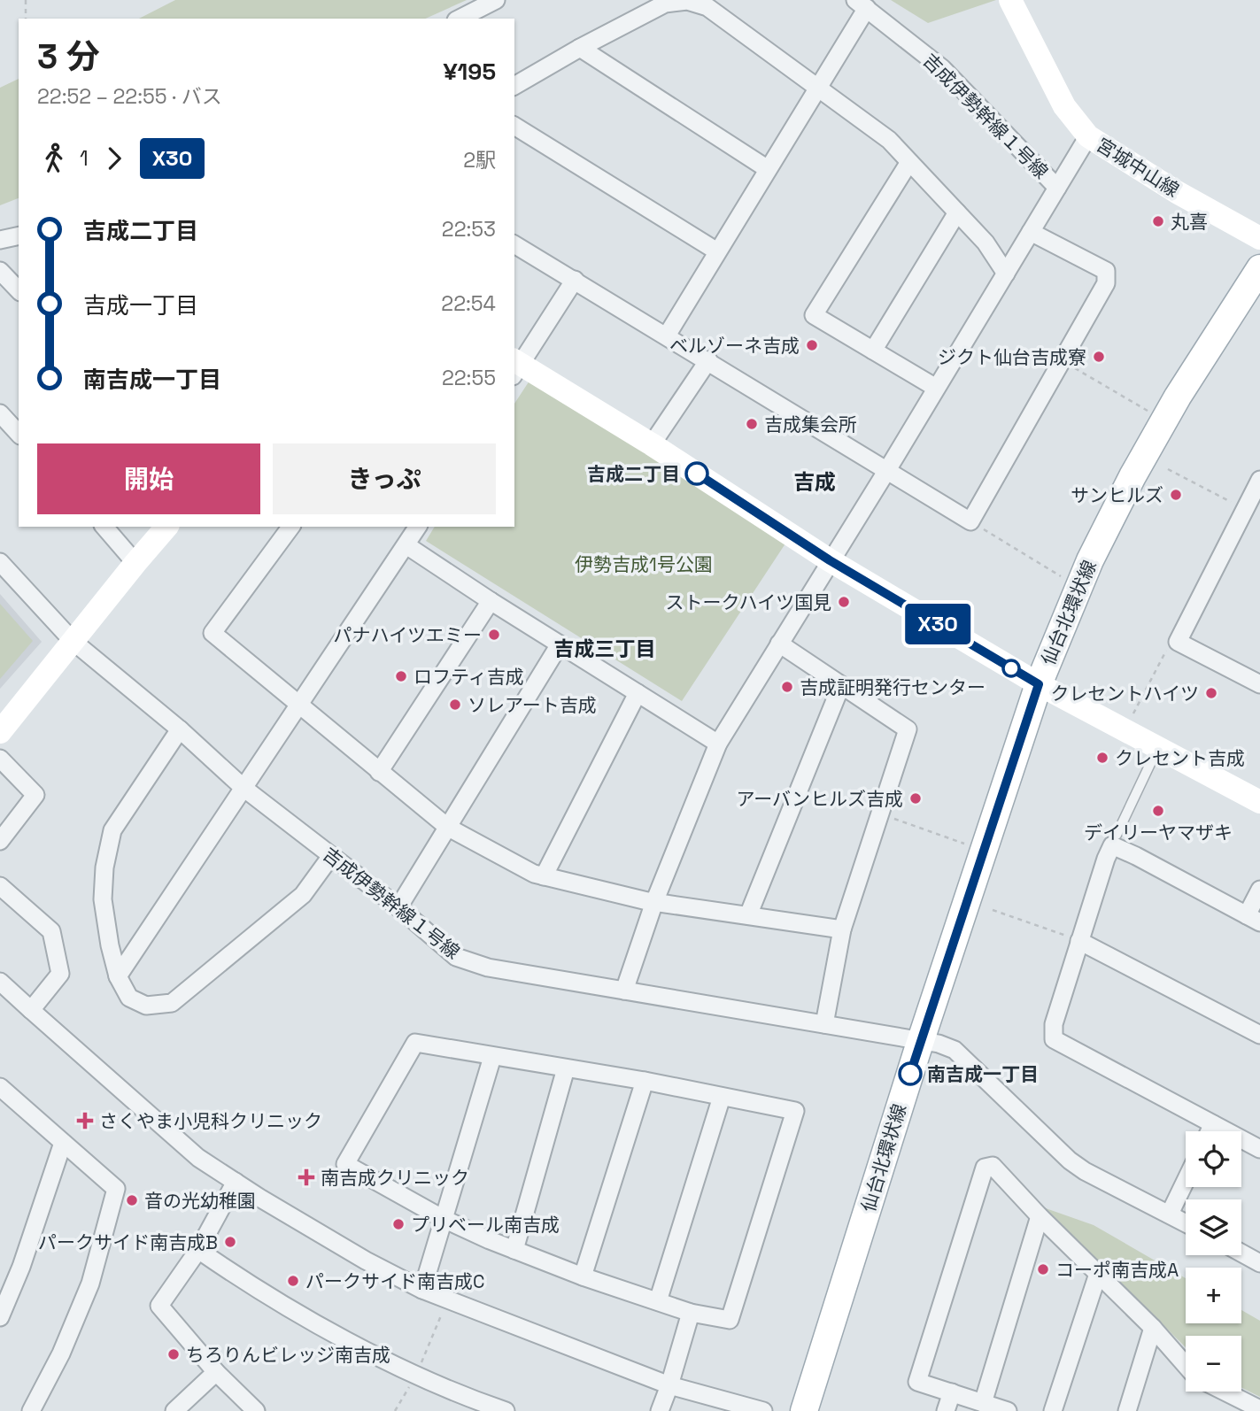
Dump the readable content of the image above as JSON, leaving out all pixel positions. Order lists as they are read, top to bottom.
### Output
{
  "streets": {
    "main road": ["仙台北環状線"],
    "street": ["吉成伊勢幹線１号線", "宮城中山線"]
  },
  "crossings": [
    ["吉成伊勢幹線１号線", "仙台北環状線"]
  ],
  "districts": ["吉成", "吉成三丁目"],
  "parks": ["伊勢吉成1号公園"],
  "places": {
    "other": [
      "丸喜",
      "ベルゾーネ吉成",
      "ジクト仙台吉成寮",
      "吉成集会所",
      "吉成二丁目",
      "サンヒルズ",
      "ストークハイツ国見",
      "パナハイツエミー",
      "ロフティ吉成",
      "吉成証明発行センター",
      "クレセントハイツ",
      "ソレアート吉成",
      "クレセント吉成",
      "アーバンヒルズ吉成",
      "デイリーヤマザキ",
      "南吉成一丁目",
      "音の光幼稚園",
      "プリベール南吉成",
      "パークサイド南吉成B",
      "コーポ南吉成A",
      "パークサイド南吉成C",
      "ちろりんビレッジ南吉成"
    ],
    "health": ["さくやま小児科クリニック", "南吉成クリニック"]
  },
  "lines": ["bus line X30"],
  "page": {
    "on_map": "X30",
    "heading": ["3 分", "22:52 – 22:55 · バス", "¥195"],
    "legs": ["1", "X30", "2駅"],
    "list": [
      {
        "name": "吉成二丁目",
        "value": "22:53"
      },
      {
        "name": "吉成一丁目",
        "value": "22:54"
      },
      {
        "name": "南吉成一丁目",
        "value": "22:55"
      }
    ],
    "buttons": ["開始", "きっぷ"],
    "map_buttons": ["+", "−"]
  }
}
